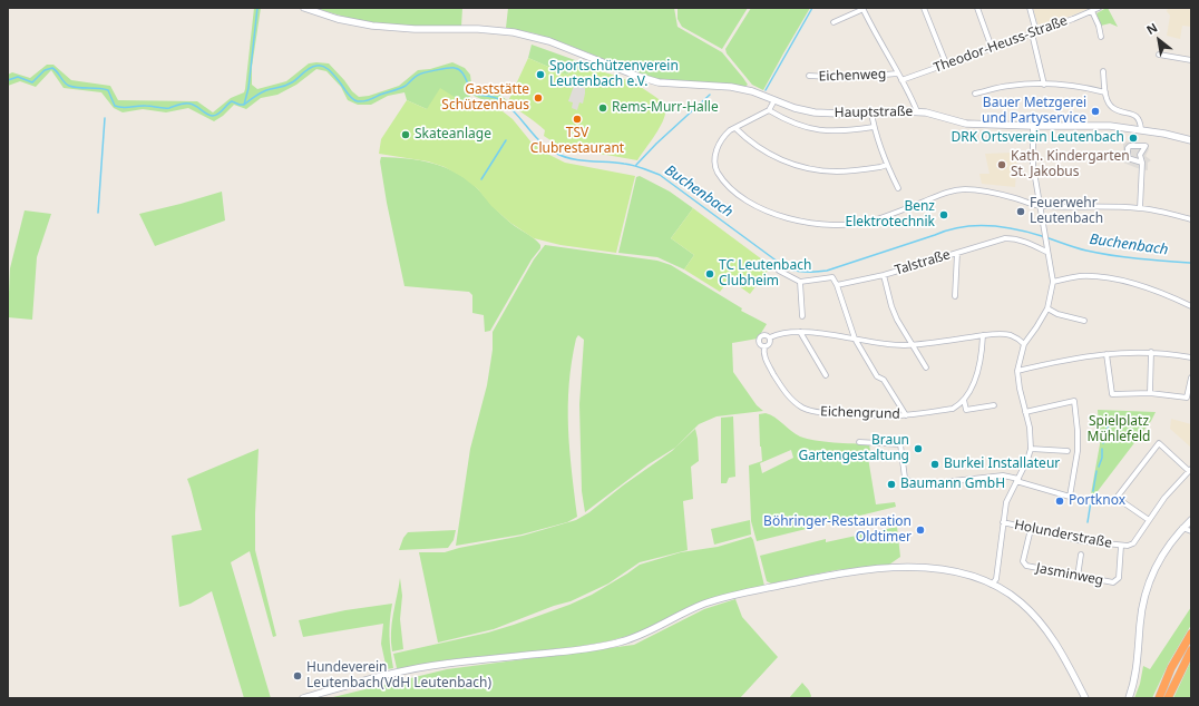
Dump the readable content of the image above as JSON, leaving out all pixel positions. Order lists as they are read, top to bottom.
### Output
{
  "streets": {
    "street": [
      "Theodor-Heuss-Straße",
      "Eichenweg",
      "Hauptstraße",
      "Talstraße",
      "Eichengrund",
      "Holunderstraße",
      "Jasminweg"
    ]
  },
  "crossings": [
    ["Holunderstraße", "Jasminweg"]
  ],
  "water": ["Buchenbach"],
  "parks": ["Spielplatz Mühlefeld"],
  "places": [
    "Sportschützenverein Leutenbach e.V.",
    "Gaststätte Schützenhaus",
    "Rems-Murr-Halle",
    "Bauer Metzgerei und Partyservice",
    "TSV Clubrestaurant",
    "Skateanlage",
    "DRK Ortsverein Leutenbach",
    "Kath. Kindergarten St. Jakobus",
    "Feuerwehr Leutenbach",
    "Benz Elektrotechnik",
    "TC Leutenbach Clubheim",
    "Braun Gartengestaltung",
    "Burkei Installateur",
    "Baumann GmbH",
    "Portknox",
    "Böhringer-Restauration Oldtimer",
    "Hundeverein Leutenbach(VdH Leutenbach)"
  ],
  "north": "top left"
}
